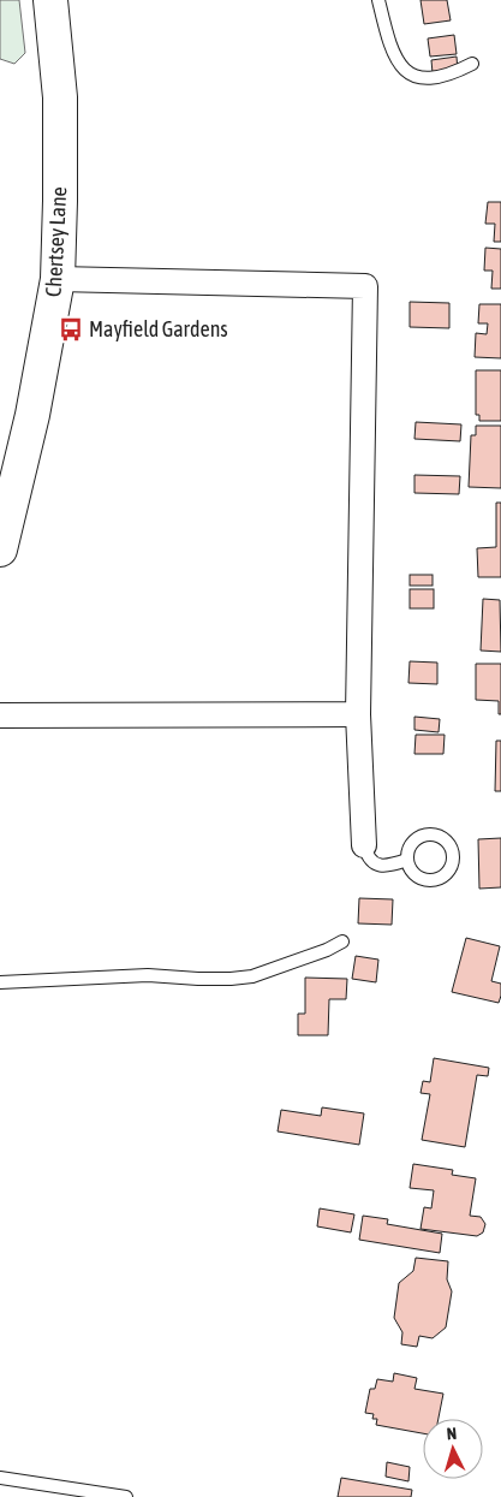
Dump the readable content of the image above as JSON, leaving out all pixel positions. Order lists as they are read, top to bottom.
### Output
{
  "streets": {
    "main road": ["Chertsey Lane"]
  },
  "places": {
    "bus stop": ["Mayfield Gardens"]
  },
  "north": "top"
}
